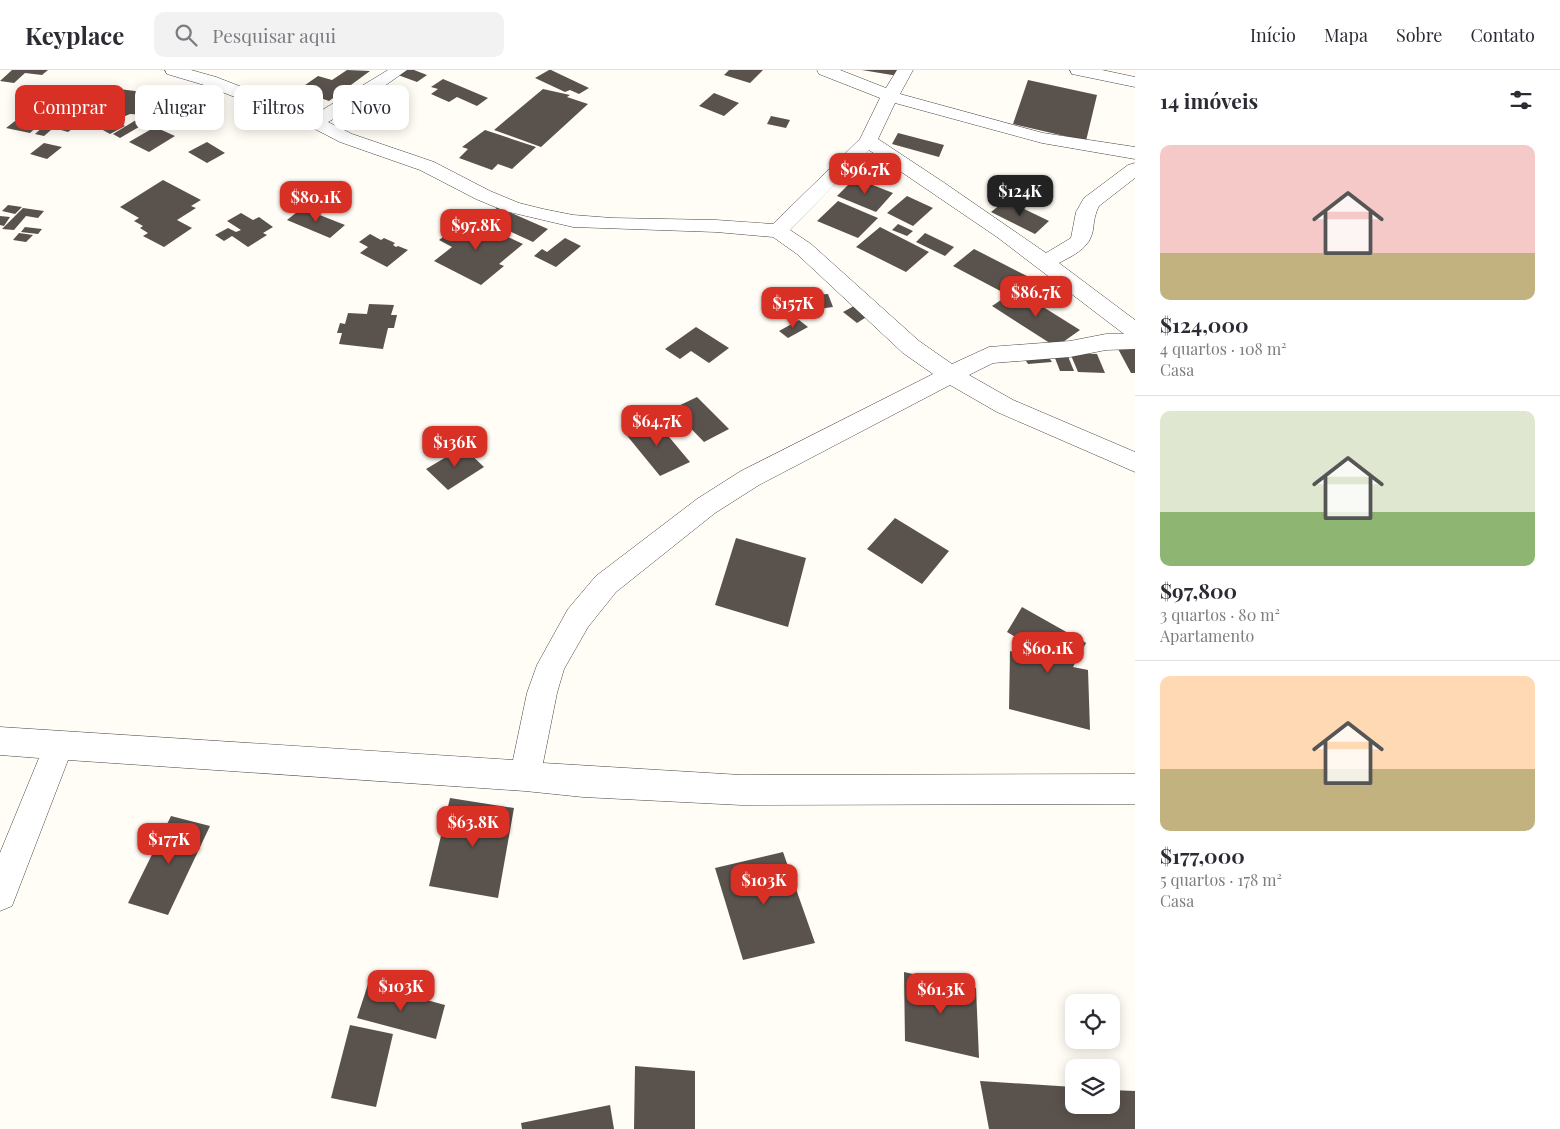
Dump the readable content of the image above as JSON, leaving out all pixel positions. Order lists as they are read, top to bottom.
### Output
{
  "page": {
    "header": "Keyplace",
    "search": "Pesquisar aqui",
    "nav": [
      "Início",
      "Mapa",
      "Sobre",
      "Contato"
    ],
    "heading": "14 imóveis",
    "chip": [
      "Comprar",
      "Alugar",
      "Filtros",
      "Novo"
    ],
    "list": [
      {
        "name": "$124,000",
        "note": "4 quartos · 108 m² · Casa"
      },
      {
        "name": "$97,800",
        "note": "3 quartos · 80 m² · Apartamento"
      },
      {
        "name": "$177,000",
        "note": "5 quartos · 178 m² · Casa"
      }
    ],
    "price": [
      "$96.7K",
      "$124K",
      "$80.1K",
      "$97.8K",
      "$86.7K",
      "$157K",
      "$64.7K",
      "$136K",
      "$60.1K",
      "$63.8K",
      "$177K",
      "$103K",
      "$103K",
      "$61.3K"
    ]
  }
}
